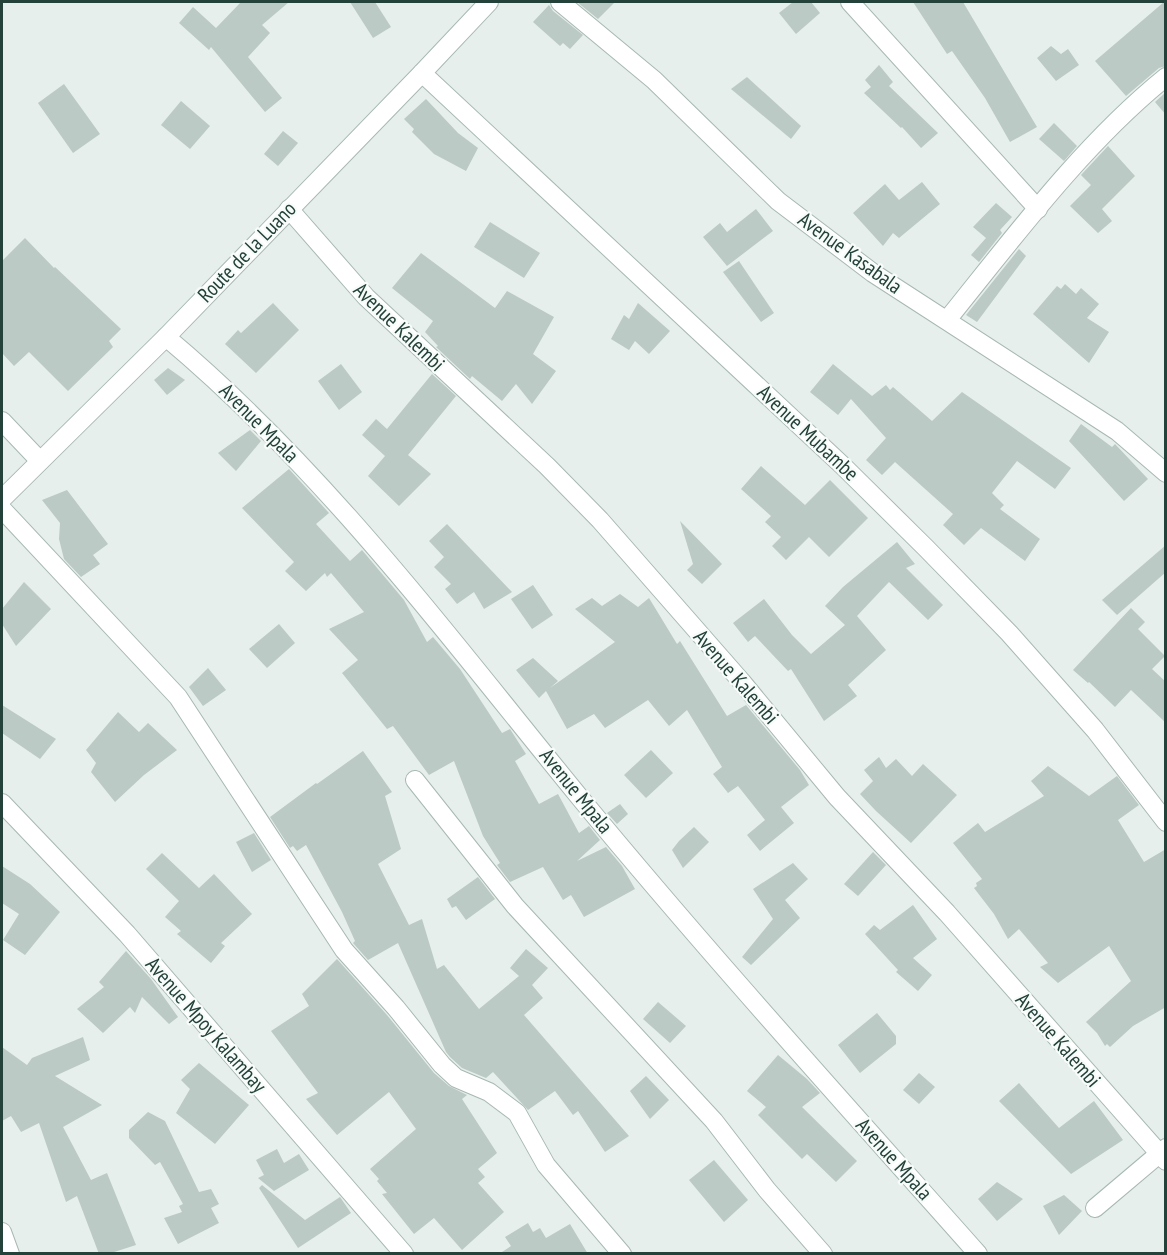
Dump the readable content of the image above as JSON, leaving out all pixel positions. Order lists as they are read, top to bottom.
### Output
{
  "streets": {
    "street": [
      "Route de la Luano",
      "Avenue Kasabala",
      "Avenue Kalembi",
      "Avenue Mpala",
      "Avenue Mubambe",
      "Avenue Mpoy Kalambay"
    ]
  },
  "crossings": [
    ["Route de la Luano", "Avenue Kalembi"],
    ["Route de la Luano", "Avenue Mpala"],
    ["Route de la Luano", "Avenue Mubambe"]
  ]
}
